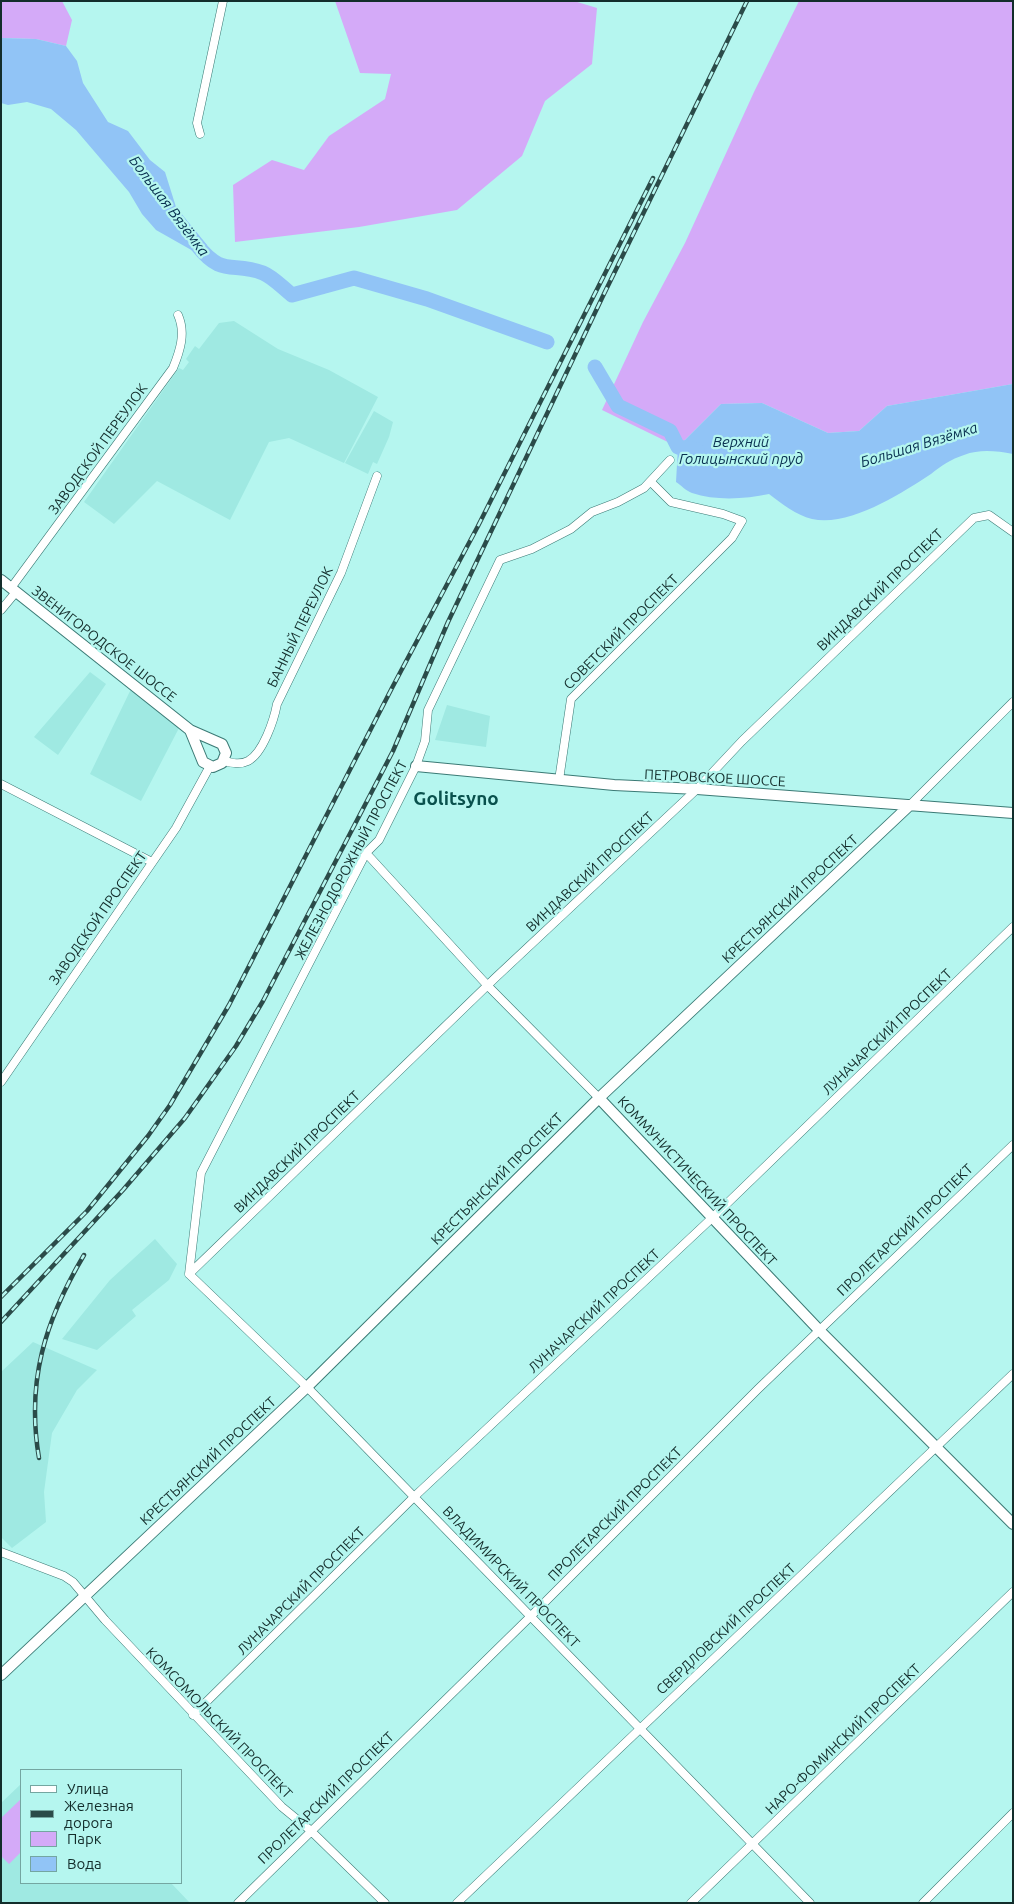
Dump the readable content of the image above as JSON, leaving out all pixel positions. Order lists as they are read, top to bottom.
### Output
{
  "streets": {
    "street": [
      "ЗАВОДСКОЙ ПЕРЕУЛОК",
      "ВИНДАВСКИЙ ПРОСПЕКТ",
      "БАННЫЙ ПЕРЕУЛОК",
      "СОВЕТСКИЙ ПРОСПЕКТ",
      "ЗВЕНИГОРОДСКОЕ ШОССЕ",
      "ПЕТРОВСКОЕ ШОССЕ",
      "ЖЕЛЕЗНОДОРОЖНЫЙ ПРОСПЕКТ",
      "КРЕСТЬЯНСКИЙ ПРОСПЕКТ",
      "ЗАВОДСКОЙ ПРОСПЕКТ",
      "ЛУНАЧАРСКИЙ ПРОСПЕКТ",
      "КОММУНИСТИЧЕСКИЙ ПРОСПЕКТ",
      "ПРОЛЕТАРСКИЙ ПРОСПЕКТ",
      "ВЛАДИМИРСКИЙ ПРОСПЕКТ",
      "СВЕРДЛОВСКИЙ ПРОСПЕКТ",
      "КОМСОМОЛЬСКИЙ ПРОСПЕКТ",
      "НАРО-ФОМИНСКИЙ ПРОСПЕКТ"
    ]
  },
  "crossings": [
    ["ЗАВОДСКОЙ ПЕРЕУЛОК", "ЗВЕНИГОРОДСКОЕ ШОССЕ"],
    ["ВИНДАВСКИЙ ПРОСПЕКТ", "ПЕТРОВСКОЕ ШОССЕ"],
    ["ВИНДАВСКИЙ ПРОСПЕКТ", "ЖЕЛЕЗНОДОРОЖНЫЙ ПРОСПЕКТ"],
    ["ВИНДАВСКИЙ ПРОСПЕКТ", "КОММУНИСТИЧЕСКИЙ ПРОСПЕКТ"],
    ["ВИНДАВСКИЙ ПРОСПЕКТ", "ВЛАДИМИРСКИЙ ПРОСПЕКТ"],
    ["БАННЫЙ ПЕРЕУЛОК", "ЗАВОДСКОЙ ПРОСПЕКТ"],
    ["СОВЕТСКИЙ ПРОСПЕКТ", "ПЕТРОВСКОЕ ШОССЕ"],
    ["СОВЕТСКИЙ ПРОСПЕКТ", "ЖЕЛЕЗНОДОРОЖНЫЙ ПРОСПЕКТ"],
    ["ПЕТРОВСКОЕ ШОССЕ", "ЖЕЛЕЗНОДОРОЖНЫЙ ПРОСПЕКТ"],
    ["ПЕТРОВСКОЕ ШОССЕ", "КРЕСТЬЯНСКИЙ ПРОСПЕКТ"],
    ["ЖЕЛЕЗНОДОРОЖНЫЙ ПРОСПЕКТ", "КОММУНИСТИЧЕСКИЙ ПРОСПЕКТ"],
    ["ЖЕЛЕЗНОДОРОЖНЫЙ ПРОСПЕКТ", "ВЛАДИМИРСКИЙ ПРОСПЕКТ"],
    ["КРЕСТЬЯНСКИЙ ПРОСПЕКТ", "КОММУНИСТИЧЕСКИЙ ПРОСПЕКТ"],
    ["КРЕСТЬЯНСКИЙ ПРОСПЕКТ", "ВЛАДИМИРСКИЙ ПРОСПЕКТ"],
    ["КРЕСТЬЯНСКИЙ ПРОСПЕКТ", "КОМСОМОЛЬСКИЙ ПРОСПЕКТ"],
    ["ЛУНАЧАРСКИЙ ПРОСПЕКТ", "КОММУНИСТИЧЕСКИЙ ПРОСПЕКТ"],
    ["ЛУНАЧАРСКИЙ ПРОСПЕКТ", "ВЛАДИМИРСКИЙ ПРОСПЕКТ"],
    ["ЛУНАЧАРСКИЙ ПРОСПЕКТ", "КОМСОМОЛЬСКИЙ ПРОСПЕКТ"],
    ["КОММУНИСТИЧЕСКИЙ ПРОСПЕКТ", "ПРОЛЕТАРСКИЙ ПРОСПЕКТ"],
    ["КОММУНИСТИЧЕСКИЙ ПРОСПЕКТ", "СВЕРДЛОВСКИЙ ПРОСПЕКТ"],
    ["ПРОЛЕТАРСКИЙ ПРОСПЕКТ", "ВЛАДИМИРСКИЙ ПРОСПЕКТ"],
    ["ПРОЛЕТАРСКИЙ ПРОСПЕКТ", "КОМСОМОЛЬСКИЙ ПРОСПЕКТ"],
    ["ВЛАДИМИРСКИЙ ПРОСПЕКТ", "СВЕРДЛОВСКИЙ ПРОСПЕКТ"],
    ["ВЛАДИМИРСКИЙ ПРОСПЕКТ", "НАРО-ФОМИНСКИЙ ПРОСПЕКТ"]
  ],
  "districts": ["Golitsyno"],
  "water": ["Большая Вязёмка", "Верхний Голицынский пруд"],
  "legend": [
    "Улица",
    "Железная дорога",
    "Парк",
    "Вода"
  ]
}
